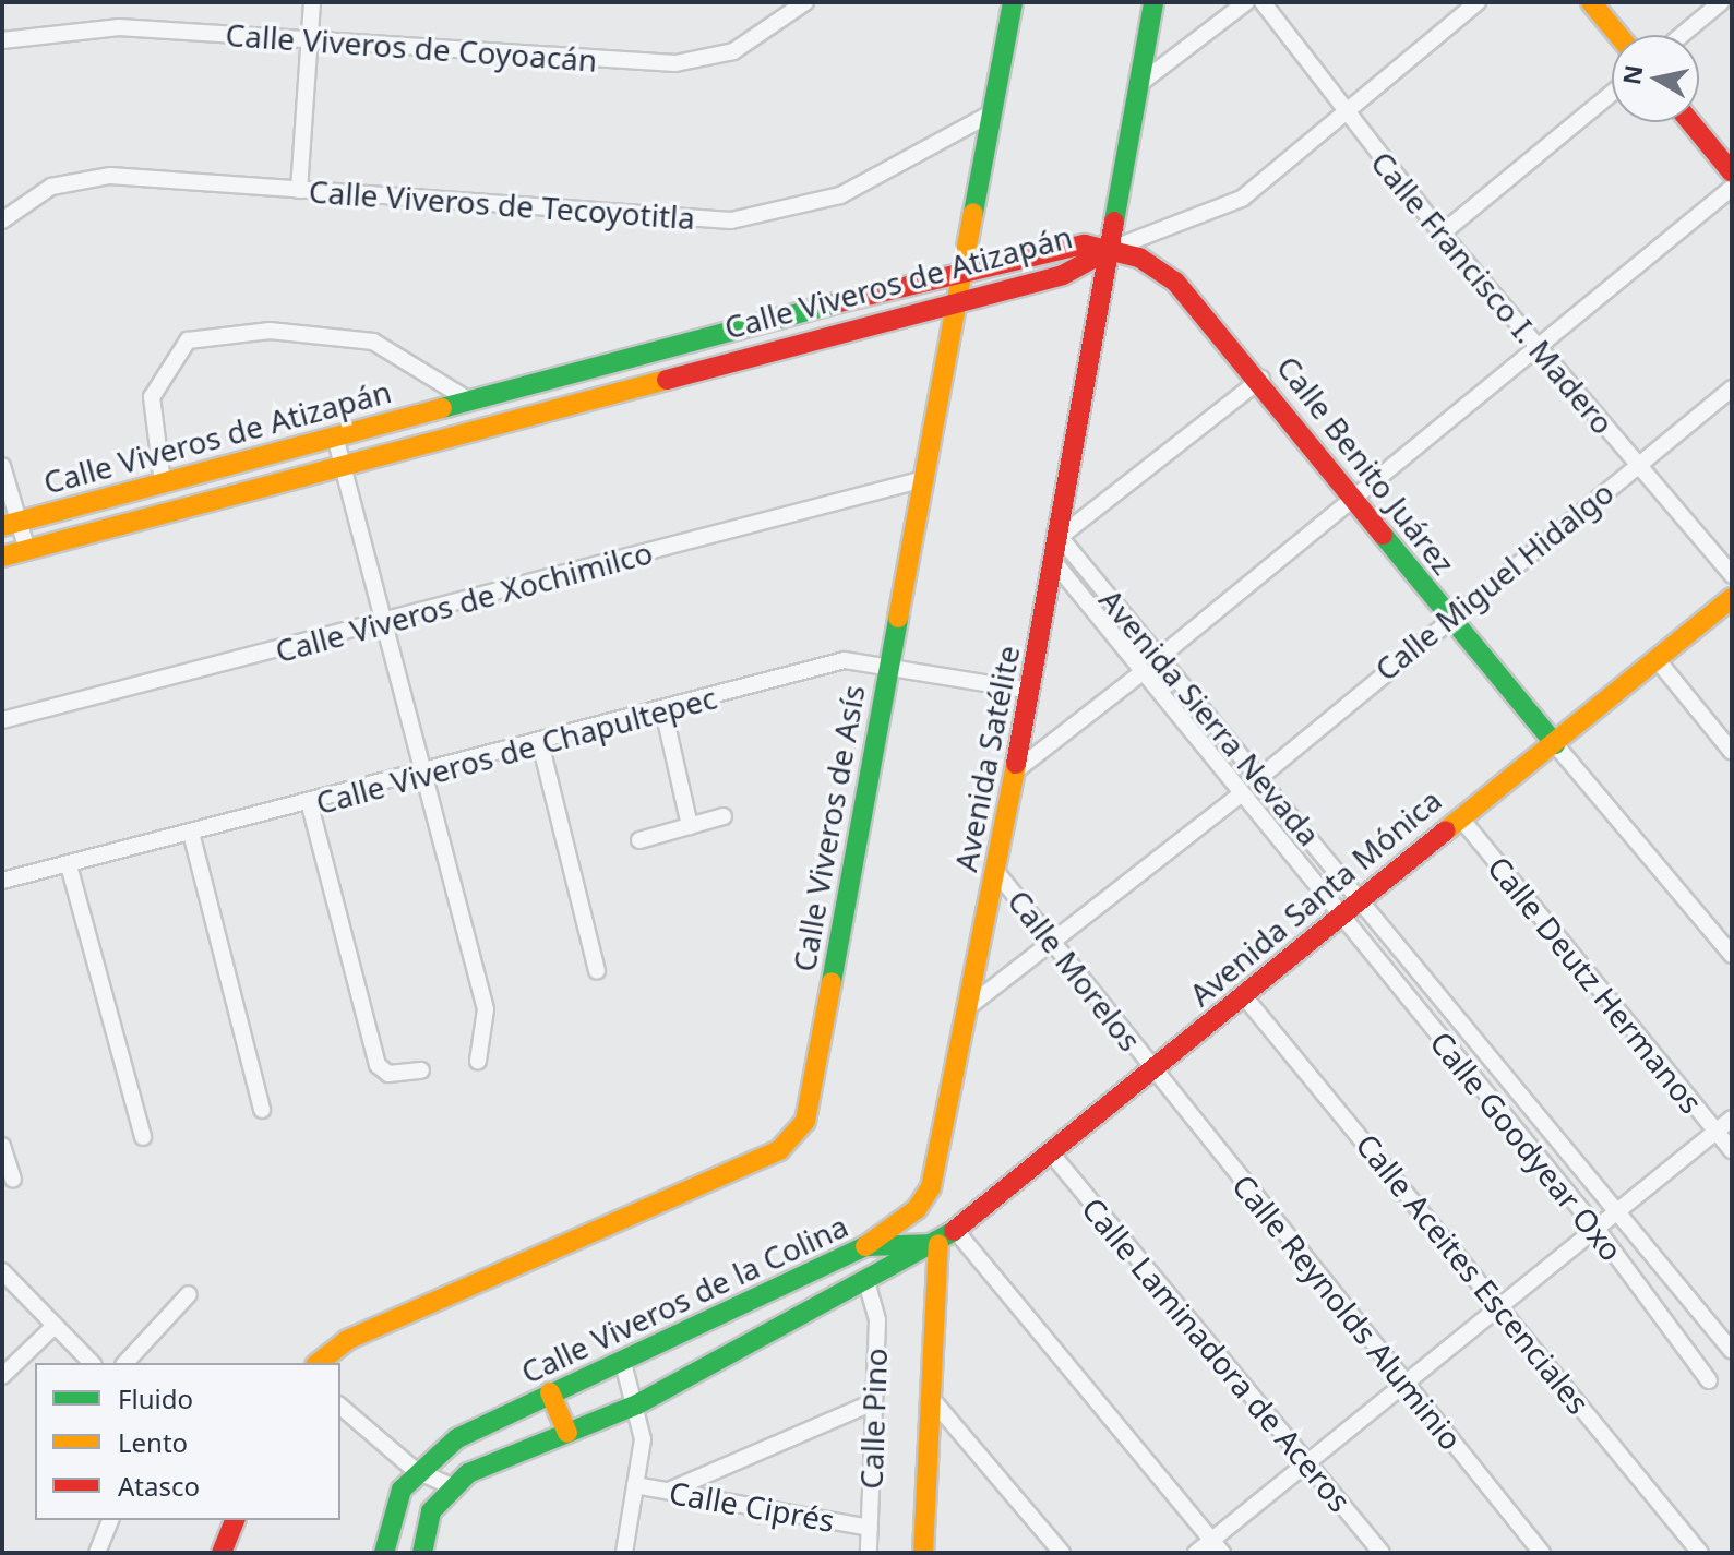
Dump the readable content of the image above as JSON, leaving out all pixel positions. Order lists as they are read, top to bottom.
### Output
{
  "streets": {
    "street": [
      "Calle Viveros de Coyoacán",
      "Calle Viveros de Tecoyotitla",
      "Calle Viveros de Atizapán",
      "Calle Francisco I. Madero",
      "Calle Benito Juárez",
      "Calle Miguel Hidalgo",
      "Calle Viveros de Xochimilco",
      "Avenida Sierra Nevada",
      "Calle Viveros de Chapultepec",
      "Avenida Satélite",
      "Calle Viveros de Asís",
      "Avenida Santa Mónica",
      "Calle Morelos",
      "Calle Deutz Hermanos",
      "Calle Goodyear Oxo",
      "Calle Aceites Escenciales",
      "Calle Viveros de la Colina",
      "Calle Reynolds Aluminio",
      "Calle Laminadora de Aceros",
      "Calle Pino",
      "Calle Ciprés"
    ]
  },
  "crossings": [
    ["Calle Viveros de Tecoyotitla", "Calle Viveros de Asís"],
    ["Calle Viveros de Atizapán", "Calle Benito Juárez"],
    ["Calle Viveros de Atizapán", "Avenida Satélite"],
    ["Calle Viveros de Atizapán", "Calle Viveros de Asís"],
    ["Calle Francisco I. Madero", "Calle Miguel Hidalgo"],
    ["Calle Benito Juárez", "Calle Miguel Hidalgo"],
    ["Calle Benito Juárez", "Avenida Satélite"],
    ["Calle Benito Juárez", "Avenida Santa Mónica"],
    ["Calle Miguel Hidalgo", "Avenida Sierra Nevada"],
    ["Calle Viveros de Xochimilco", "Calle Viveros de Asís"],
    ["Avenida Sierra Nevada", "Avenida Satélite"],
    ["Avenida Sierra Nevada", "Avenida Santa Mónica"],
    ["Avenida Sierra Nevada", "Calle Goodyear Oxo"],
    ["Calle Viveros de Chapultepec", "Avenida Satélite"],
    ["Calle Viveros de Chapultepec", "Calle Viveros de Asís"],
    ["Avenida Satélite", "Calle Morelos"],
    ["Avenida Satélite", "Calle Viveros de la Colina"],
    ["Avenida Santa Mónica", "Calle Morelos"],
    ["Avenida Santa Mónica", "Calle Deutz Hermanos"],
    ["Avenida Santa Mónica", "Calle Goodyear Oxo"],
    ["Avenida Santa Mónica", "Calle Aceites Escenciales"],
    ["Avenida Santa Mónica", "Calle Viveros de la Colina"],
    ["Avenida Santa Mónica", "Calle Reynolds Aluminio"],
    ["Avenida Santa Mónica", "Calle Laminadora de Aceros"],
    ["Calle Morelos", "Calle Reynolds Aluminio"],
    ["Calle Pino", "Calle Ciprés"]
  ],
  "legend": ["Fluido", "Lento", "Atasco"],
  "north": "left"
}
